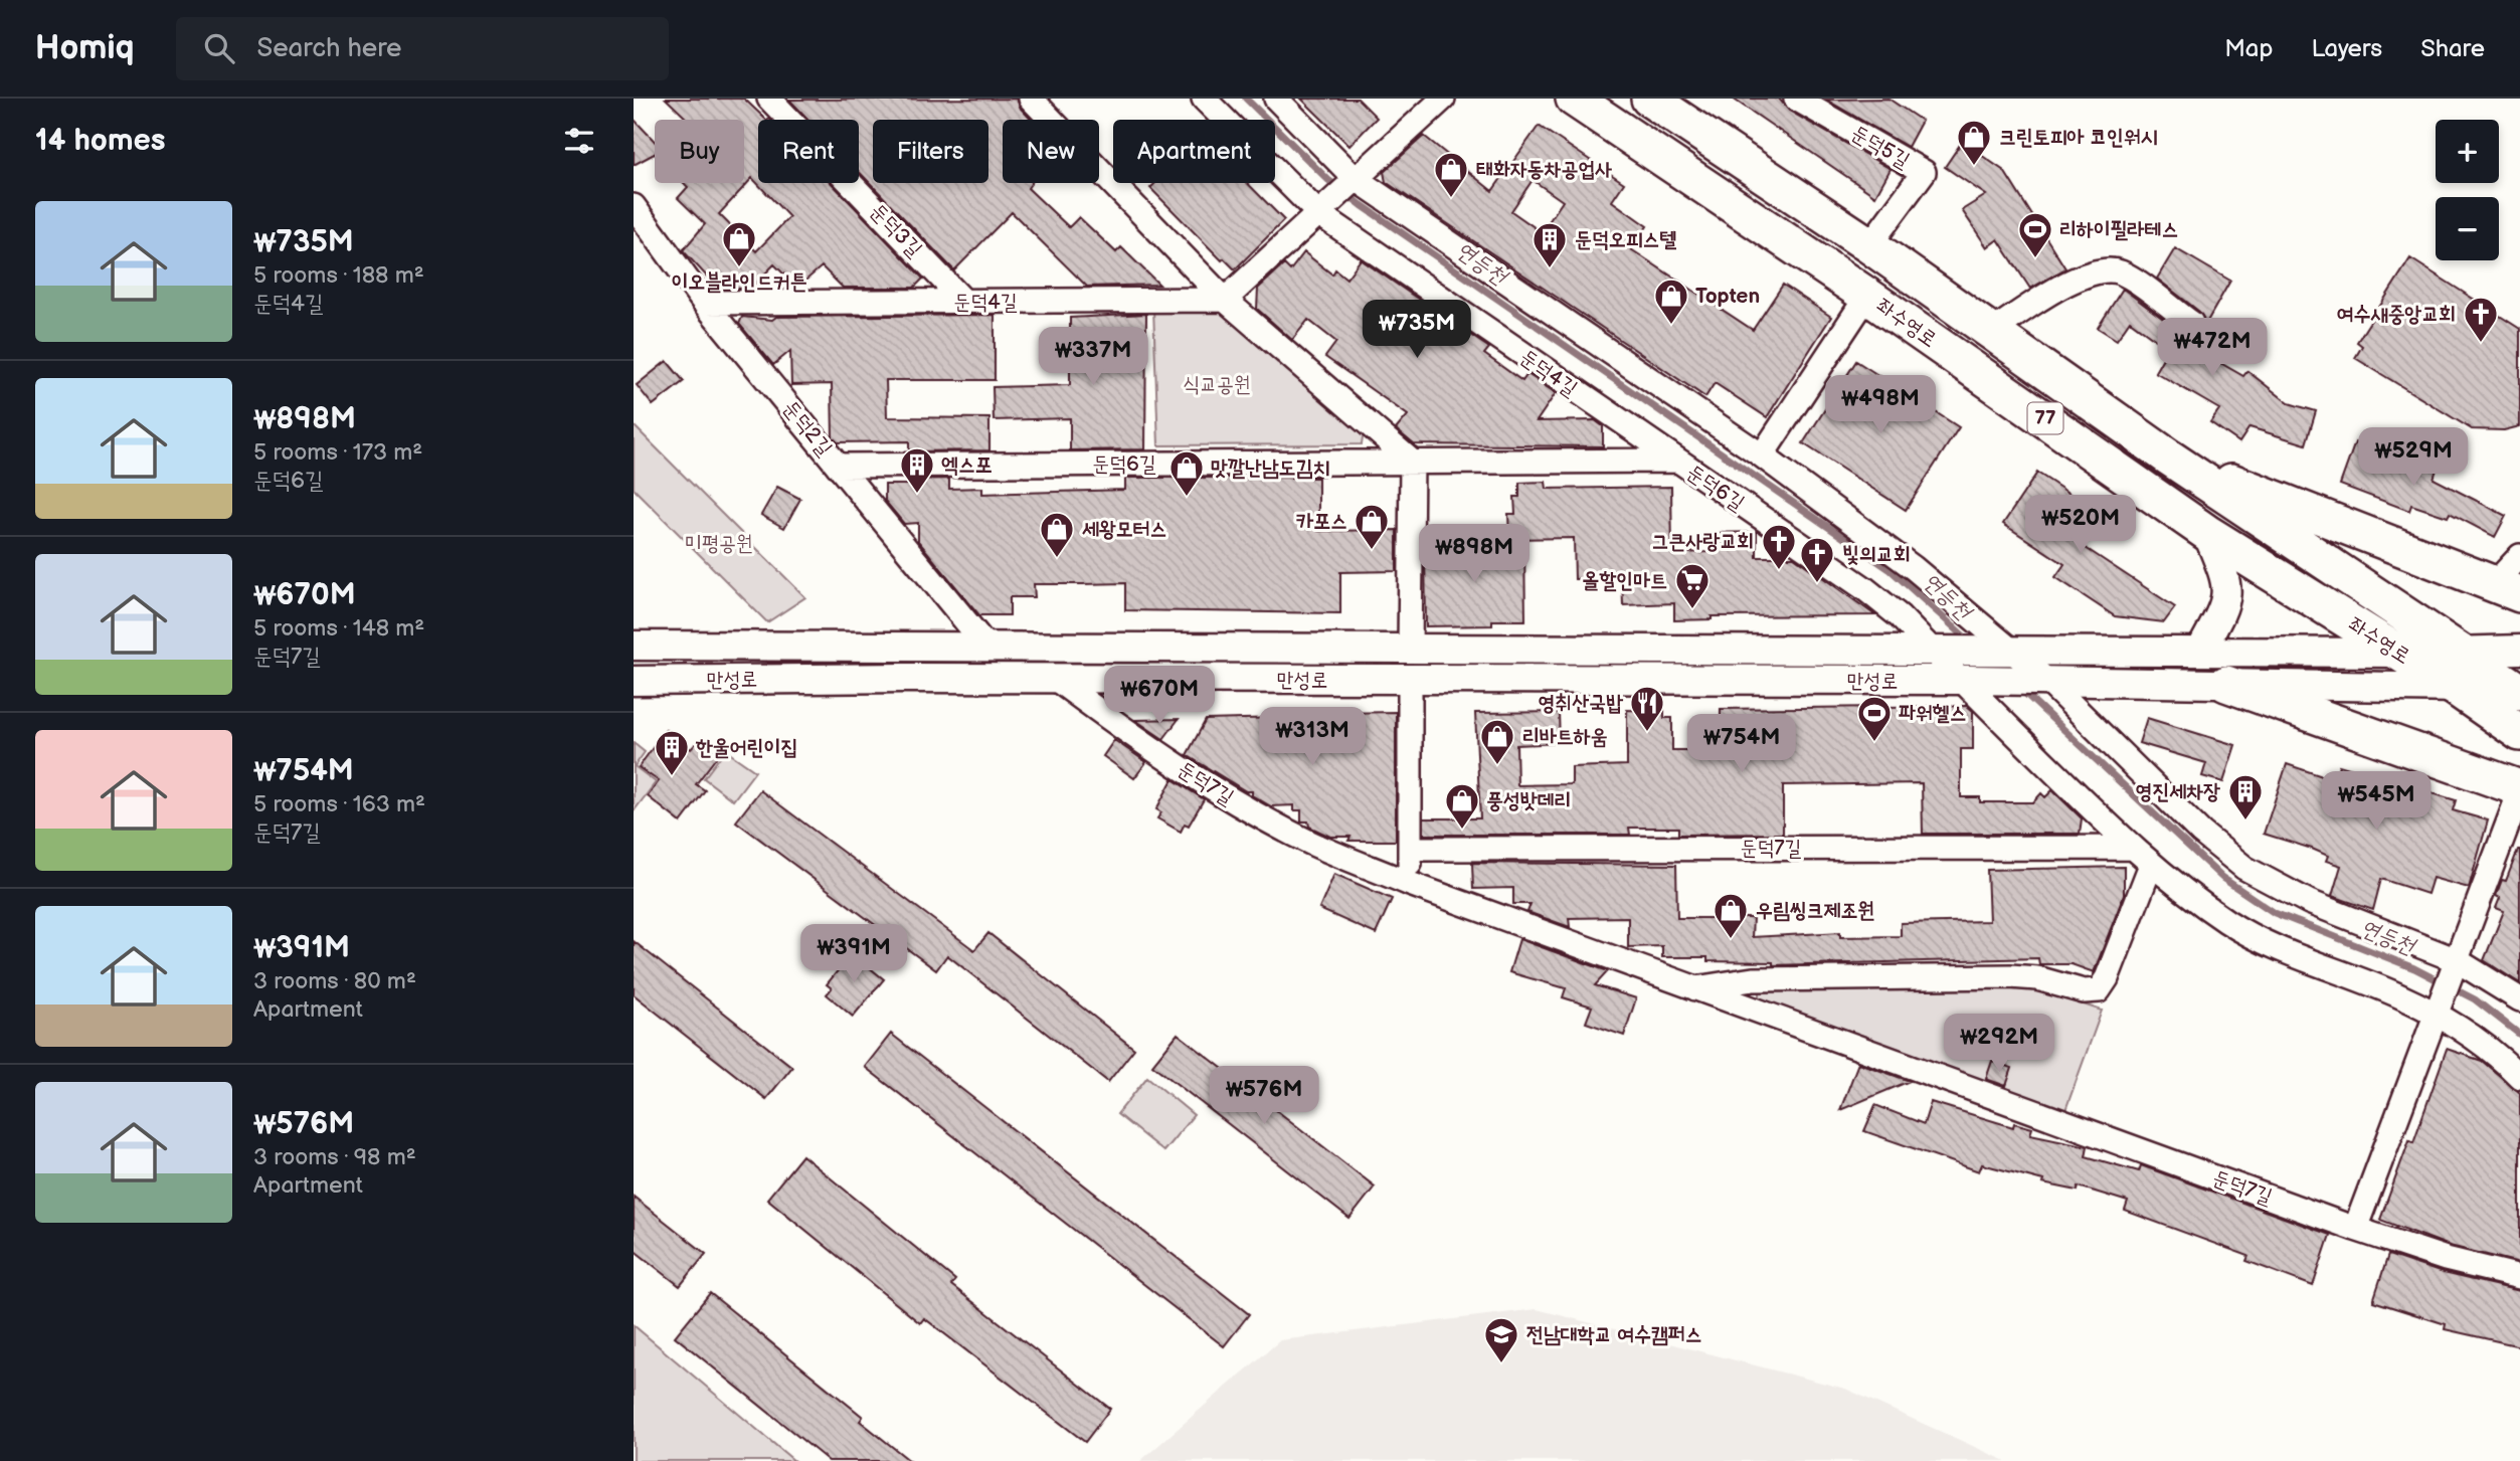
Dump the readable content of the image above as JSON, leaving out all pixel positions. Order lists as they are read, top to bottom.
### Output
{
  "streets": {
    "main road": ["좌수영로", "77"],
    "street": [
      "둔덕5길",
      "둔덕3길",
      "둔덕4길",
      "둔덕2길",
      "둔덕6길",
      "만성로",
      "둔덕7길"
    ]
  },
  "crossings": [
    ["둔덕5길", "좌수영로"],
    ["둔덕3길", "둔덕4길"],
    ["둔덕4길", "둔덕2길"],
    ["둔덕4길", "둔덕6길"],
    ["둔덕2길", "둔덕6길"],
    ["둔덕2길", "만성로"],
    ["둔덕6길", "만성로"],
    ["만성로", "둔덕7길"]
  ],
  "water": ["연등천"],
  "parks": ["식교공원", "미평공원"],
  "places": {
    "shop": [
      "크린토피아 코인워시",
      "태화자동차공업사",
      "이오블라인드커튼",
      "Topten",
      "맛깔난남도김치",
      "카포스",
      "세왕모터스",
      "리바트하움",
      "풍성밧데리",
      "우림씽크제조원"
    ],
    "sports": ["리하이필라테스", "파워헬스"],
    "building": [
      "둔덕오피스텔",
      "엑스포",
      "한울어린이집",
      "영진세차장"
    ],
    "church": ["여수새중앙교회", "그큰사랑교회", "빛의교회"],
    "supermarket": ["올할인마트"],
    "restaurant": ["영취산국밥"],
    "school or university": ["전남대학교 여수캠퍼스"]
  },
  "page": {
    "header": "Homiq",
    "search": "Search here",
    "nav": ["Map", "Layers", "Share"],
    "heading": "14 homes",
    "map_buttons": ["+", "−"],
    "chip": [
      "Buy",
      "Rent",
      "Filters",
      "New",
      "Apartment"
    ],
    "list": [
      {
        "name": "₩735M",
        "note": "5 rooms · 188 m² · 둔덕4길"
      },
      {
        "name": "₩898M",
        "note": "5 rooms · 173 m² · 둔덕6길"
      },
      {
        "name": "₩670M",
        "note": "5 rooms · 148 m² · 둔덕7길"
      },
      {
        "name": "₩754M",
        "note": "5 rooms · 163 m² · 둔덕7길"
      },
      {
        "name": "₩391M",
        "note": "3 rooms · 80 m² · Apartment"
      },
      {
        "name": "₩576M",
        "note": "3 rooms · 98 m² · Apartment"
      }
    ],
    "price": [
      "₩735M",
      "₩472M",
      "₩337M",
      "₩498M",
      "₩529M",
      "₩520M",
      "₩898M",
      "₩670M",
      "₩313M",
      "₩754M",
      "₩545M",
      "₩391M",
      "₩292M",
      "₩576M"
    ]
  }
}
